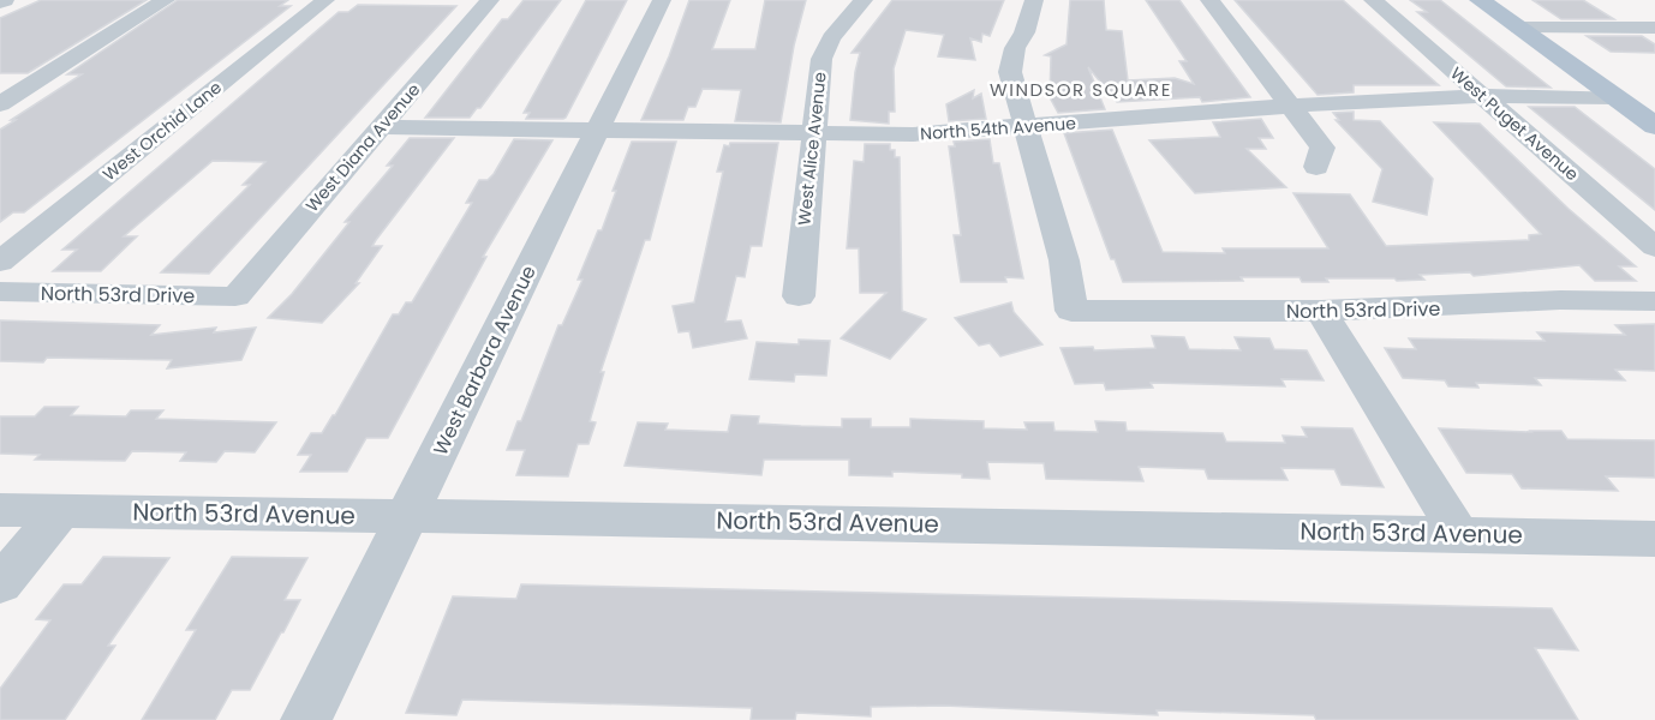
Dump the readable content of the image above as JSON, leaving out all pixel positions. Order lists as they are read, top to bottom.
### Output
{
  "streets": {
    "street": [
      "West Puget Avenue",
      "North 54th Avenue",
      "West Orchid Lane",
      "West Diana Avenue",
      "West Alice Avenue",
      "North 53rd Drive",
      "West Barbara Avenue",
      "North 53rd Avenue"
    ]
  },
  "crossings": [
    ["West Puget Avenue", "North 54th Avenue"],
    ["North 54th Avenue", "West Diana Avenue"],
    ["North 54th Avenue", "West Alice Avenue"],
    ["North 54th Avenue", "North 53rd Drive"],
    ["North 54th Avenue", "West Barbara Avenue"],
    ["West Diana Avenue", "North 53rd Drive"],
    ["West Barbara Avenue", "North 53rd Avenue"]
  ],
  "districts": ["WINDSOR SQUARE"]
}
